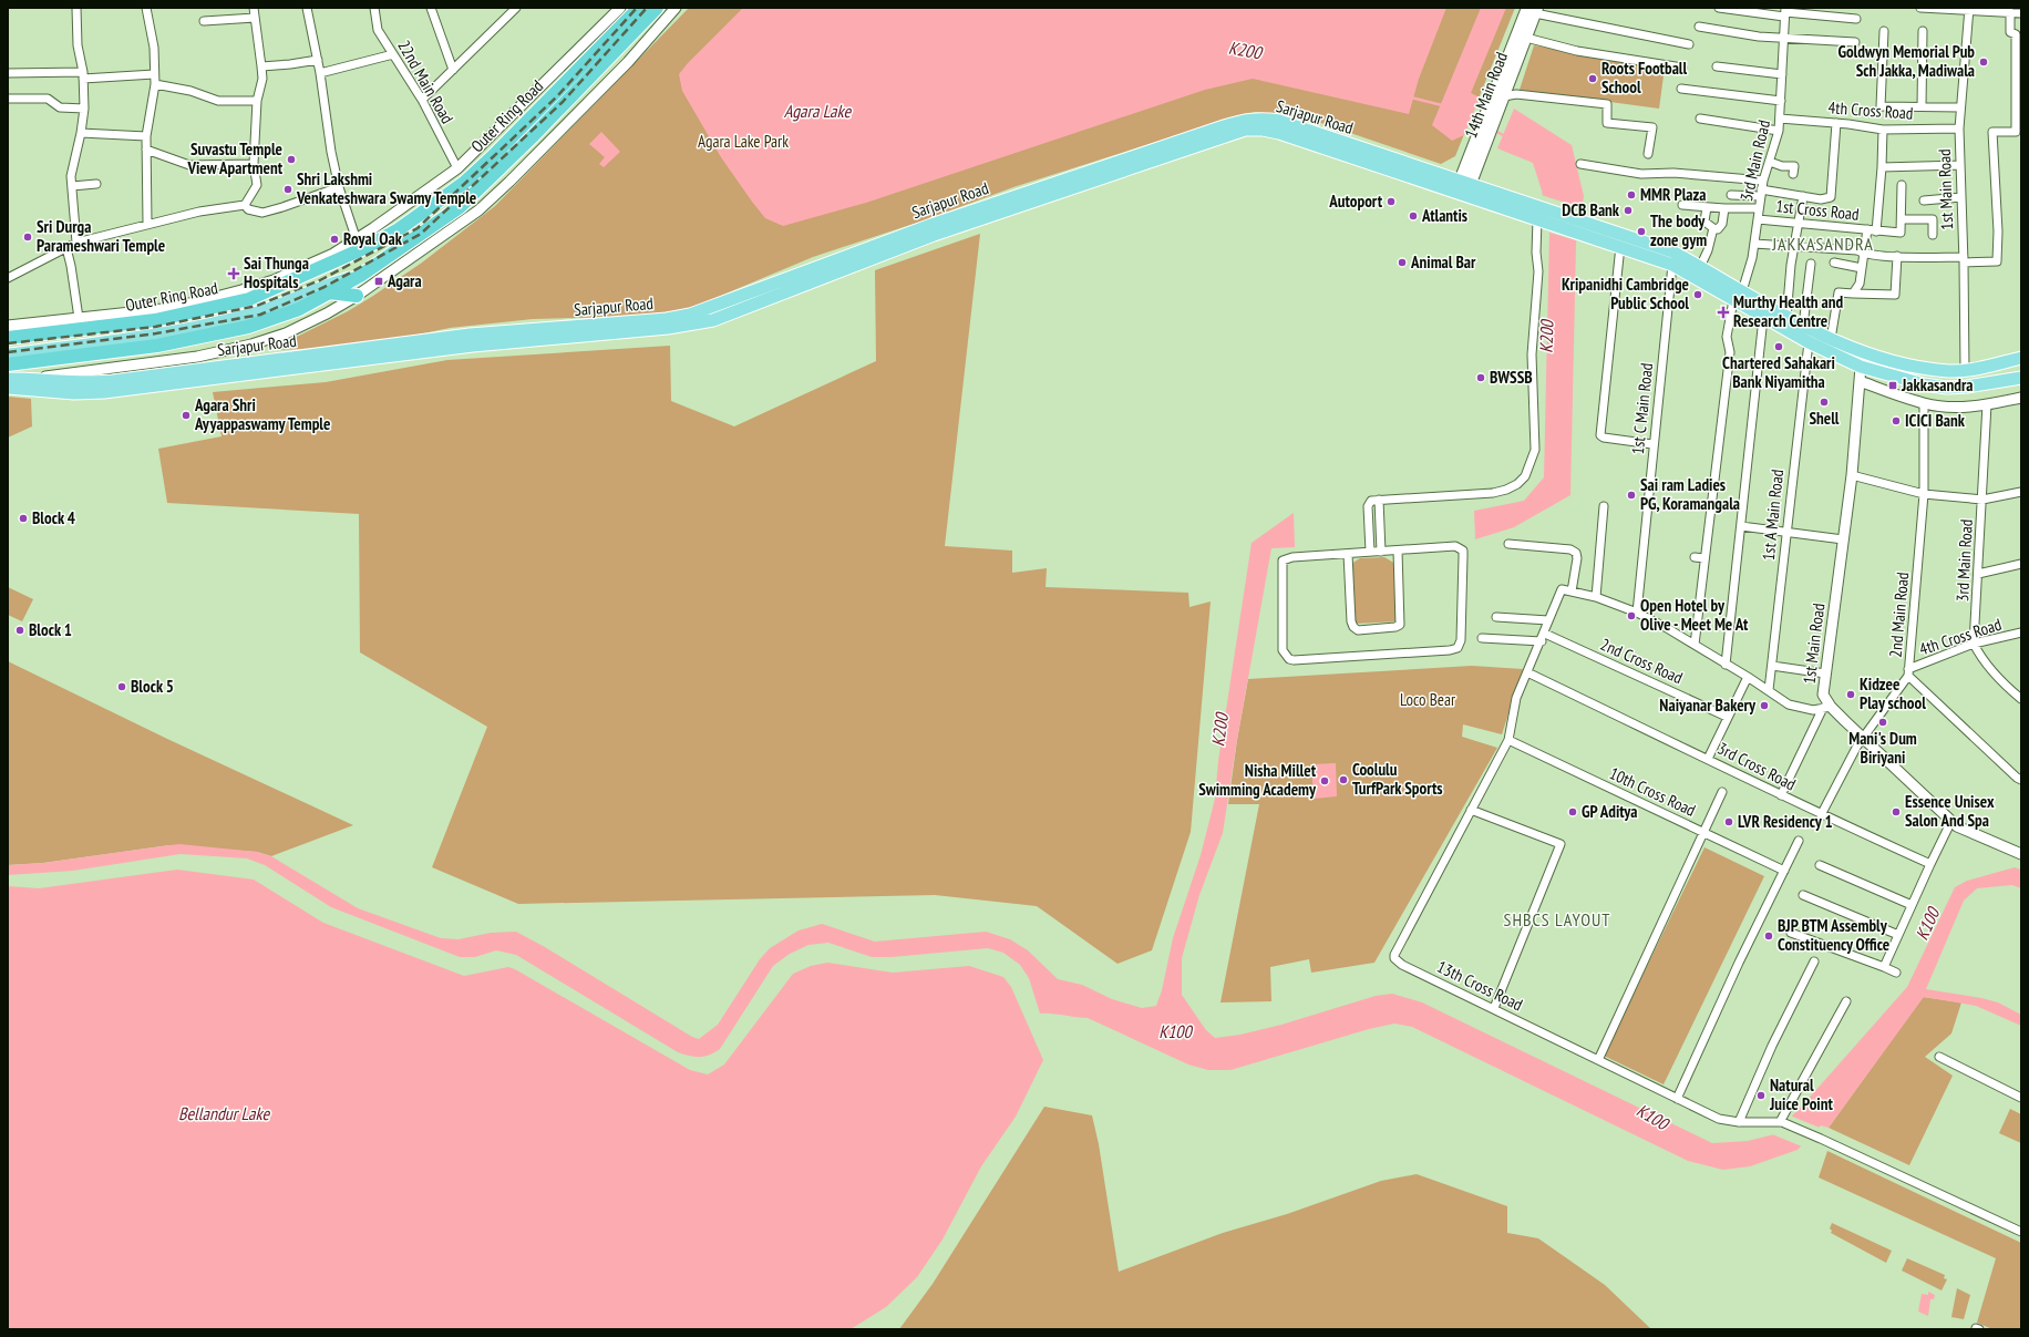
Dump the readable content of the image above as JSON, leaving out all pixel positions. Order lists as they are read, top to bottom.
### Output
{
  "streets": {
    "highway": ["Outer Ring Road"],
    "main road": ["14th Main Road", "Sarjapur Road"],
    "street": [
      "22nd Main Road",
      "4th Cross Road",
      "3rd Main Road",
      "1st Main Road",
      "1st Cross Road",
      "1st C Main Road",
      "1st A Main Road",
      "2nd Main Road",
      "2nd Cross Road",
      "3rd Cross Road",
      "10th Cross Road",
      "13th Cross Road"
    ]
  },
  "crossings": [
    ["14th Main Road", "Sarjapur Road"],
    ["4th Cross Road", "3rd Main Road"],
    ["4th Cross Road", "1st Main Road"],
    ["4th Cross Road", "2nd Main Road"],
    ["Sarjapur Road", "3rd Main Road"],
    ["Sarjapur Road", "1st Main Road"],
    ["Sarjapur Road", "1st C Main Road"],
    ["Sarjapur Road", "1st A Main Road"],
    ["3rd Main Road", "1st Cross Road"],
    ["2nd Cross Road", "13th Cross Road"],
    ["3rd Cross Road", "13th Cross Road"],
    ["10th Cross Road", "13th Cross Road"]
  ],
  "districts": ["JAKKASANDRA", "SHBCS LAYOUT"],
  "water": [
    "K200",
    "Agara Lake",
    "K100",
    "Bellandur Lake"
  ],
  "parks": ["Agara Lake Park", "Loco Bear"],
  "places": {
    "other": [
      "Goldwyn Memorial Pub Sch Jakka, Madiwala",
      "Roots Football School",
      "Suvastu Temple View Apartment",
      "Shri Lakshmi Venkateshwara Swamy Temple",
      "MMR Plaza",
      "Autoport",
      "DCB Bank",
      "Atlantis",
      "The body zone gym",
      "Sri Durga Parameshwari Temple",
      "Royal Oak",
      "Animal Bar",
      "Kripanidhi Cambridge Public School",
      "Chartered Sahakari Bank Niyamitha",
      "BWSSB",
      "Shell",
      "Agara Shri Ayyappaswamy Temple",
      "ICICI Bank",
      "Sai ram Ladies PG, Koramangala",
      "Block 4",
      "Open Hotel by Olive - Meet Me At",
      "Block 1",
      "Block 5",
      "Kidzee Play school",
      "Naiyanar Bakery",
      "Mani's Dum Biriyani",
      "Coolulu TurfPark Sports",
      "Nisha Millet Swimming Academy",
      "GP Aditya",
      "Essence Unisex Salon And Spa",
      "LVR Residency 1",
      "BJP BTM Assembly Constituency Office",
      "Natural Juice Point"
    ],
    "health": ["Sai Thunga Hospitals", "Murthy Health and Research Centre"],
    "transit": ["Agara", "Jakkasandra"]
  }
}
